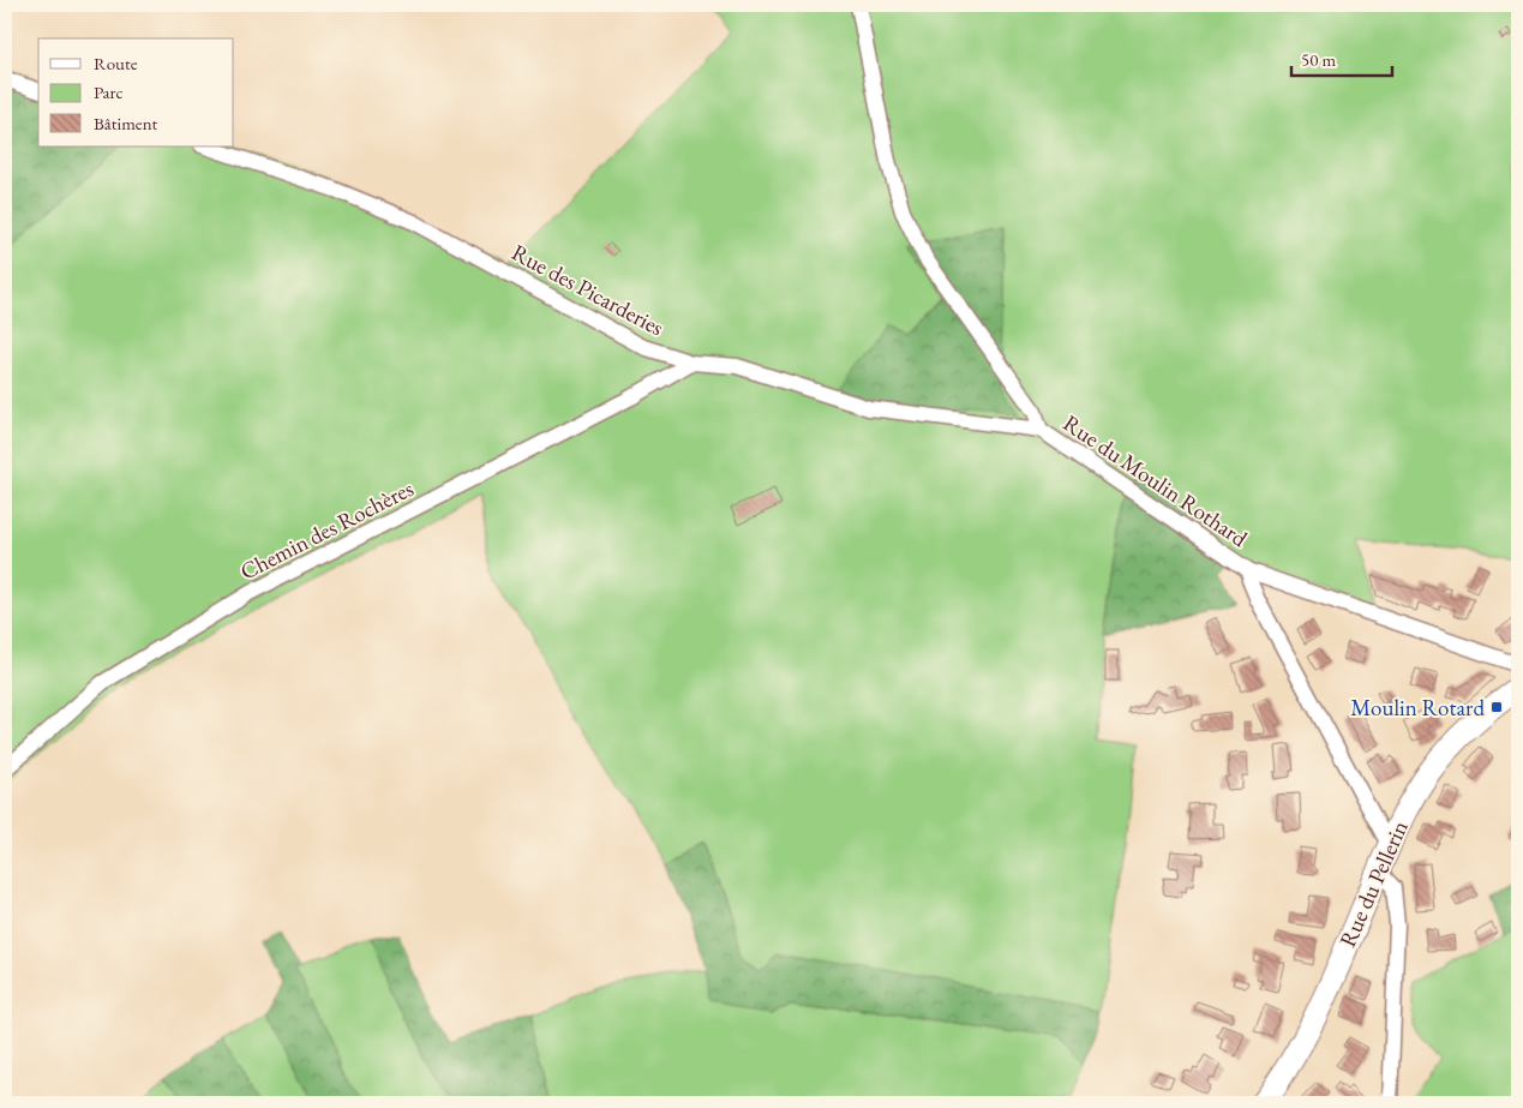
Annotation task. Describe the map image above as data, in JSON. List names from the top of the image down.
{
  "streets": {
    "main road": ["Rue du Pellerin"],
    "street": ["Rue des Picarderies", "Rue du Moulin Rothard", "Chemin des Rochères"]
  },
  "crossings": [
    ["Rue des Picarderies", "Rue du Moulin Rothard"],
    ["Rue des Picarderies", "Chemin des Rochères"]
  ],
  "places": {
    "transit": ["Moulin Rotard"]
  },
  "legend": ["Route", "Parc", "Bâtiment"],
  "scale_bar": "50 m"
}
